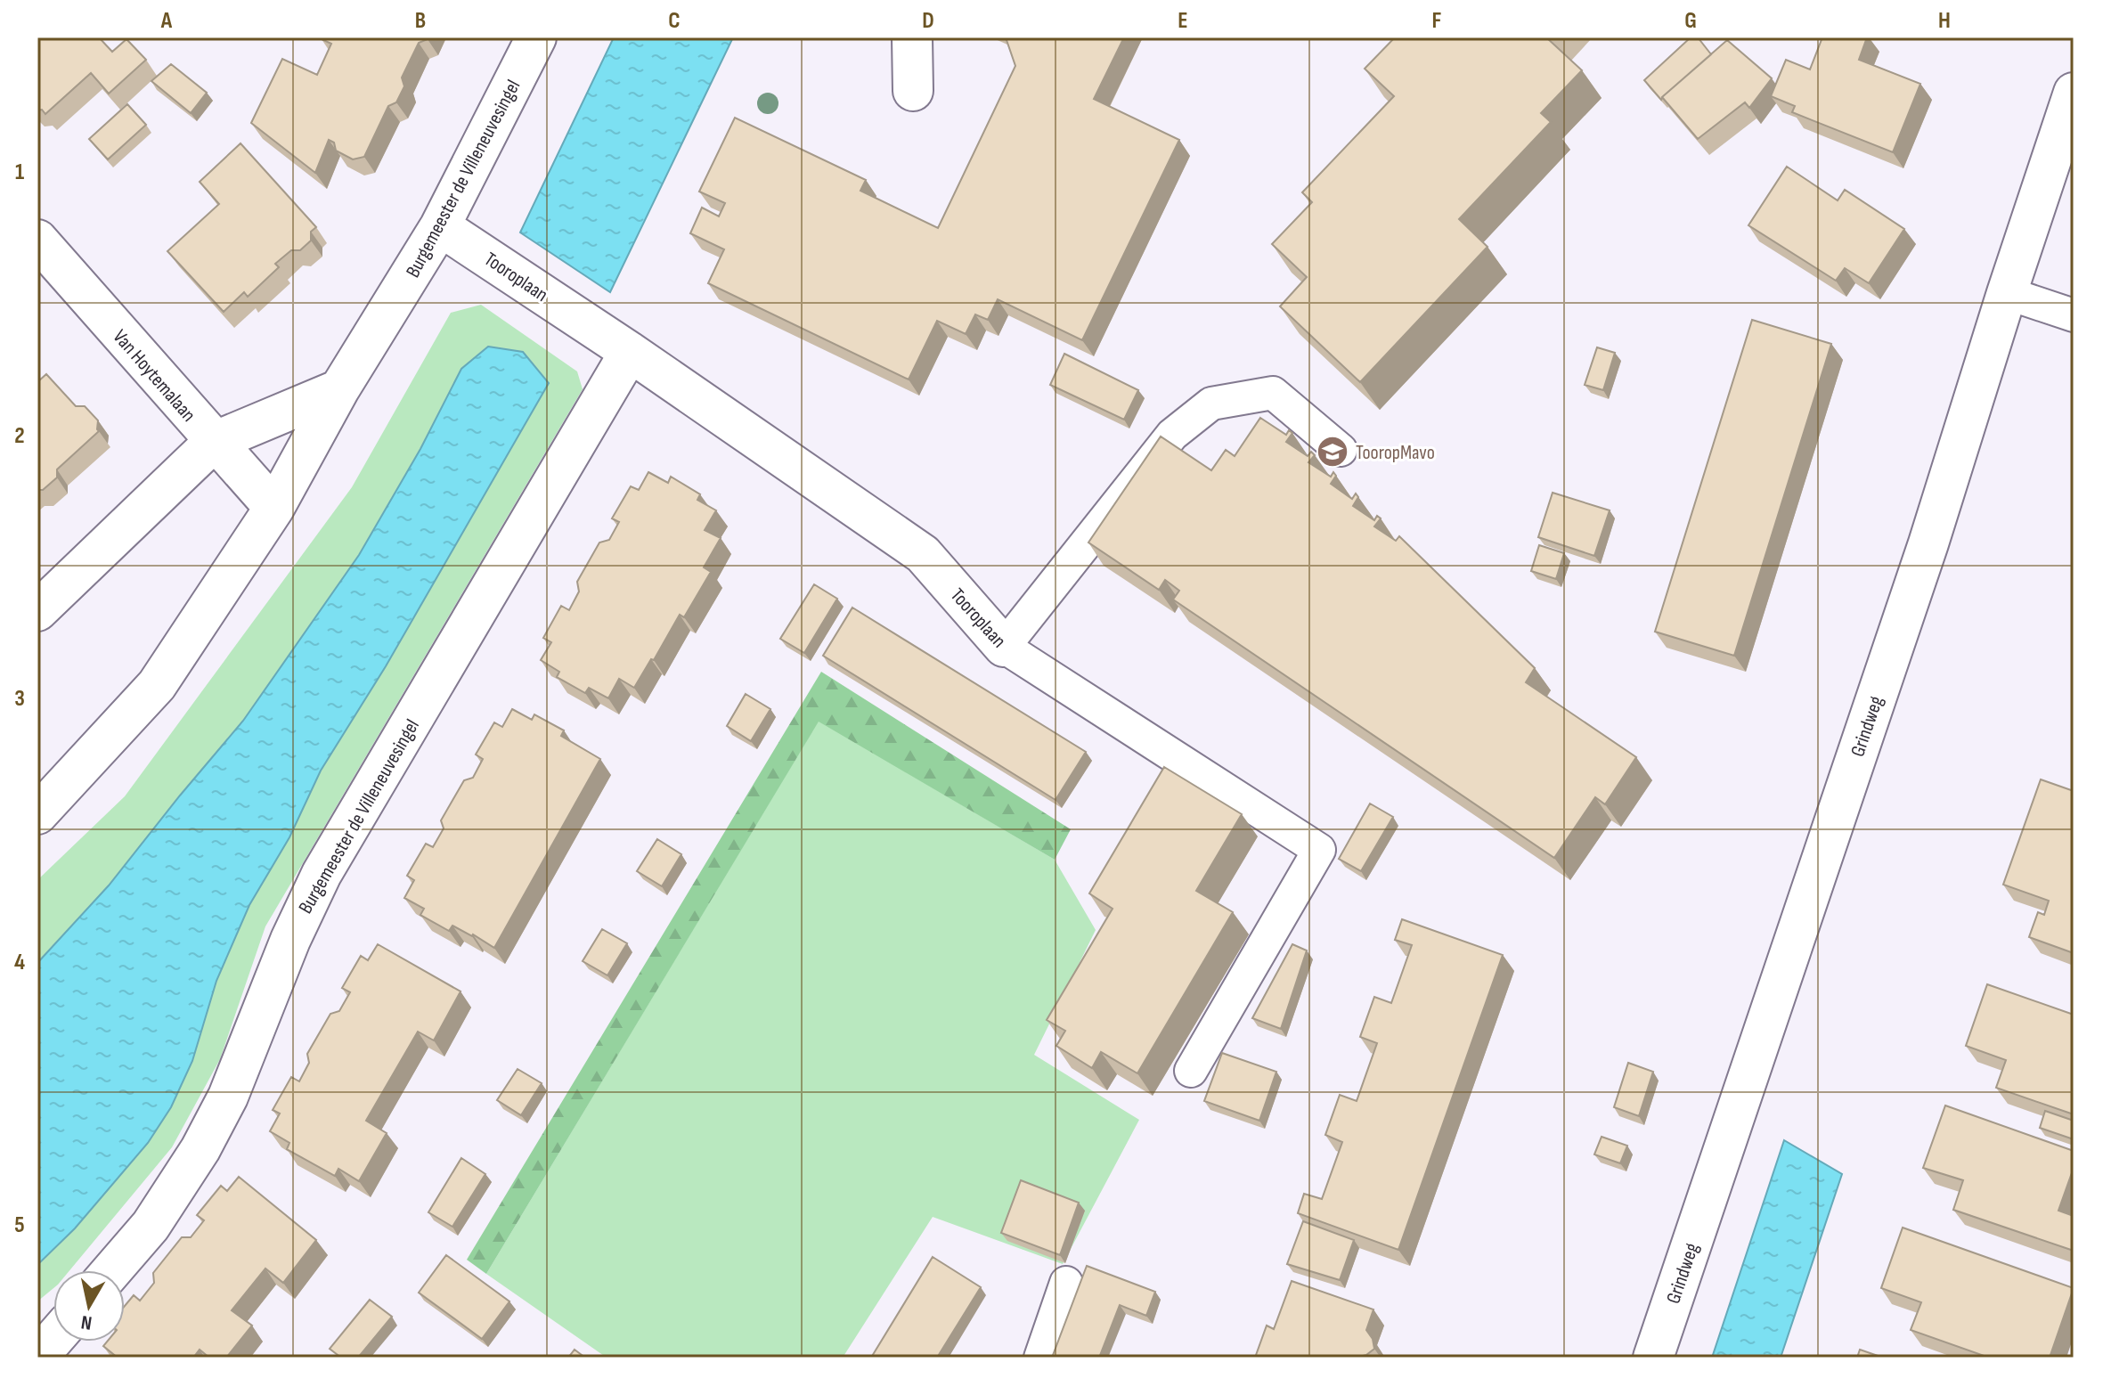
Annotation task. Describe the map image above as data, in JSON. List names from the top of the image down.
{
  "streets": {
    "street": [
      "Burgemeester de Villeneuvesingel",
      "Tooroplaan",
      "Van Hoytemalaan",
      "Grindweg"
    ]
  },
  "crossings": [
    ["Burgemeester de Villeneuvesingel", "Tooroplaan"],
    ["Burgemeester de Villeneuvesingel", "Van Hoytemalaan"]
  ],
  "places": {
    "school or university": ["TooropMavo"]
  },
  "north": "bottom",
  "grid": {
    "columns": [
      "A",
      "B",
      "C",
      "D",
      "E",
      "F",
      "G",
      "H"
    ],
    "rows": [
      "1",
      "2",
      "3",
      "4",
      "5"
    ]
  }
}
